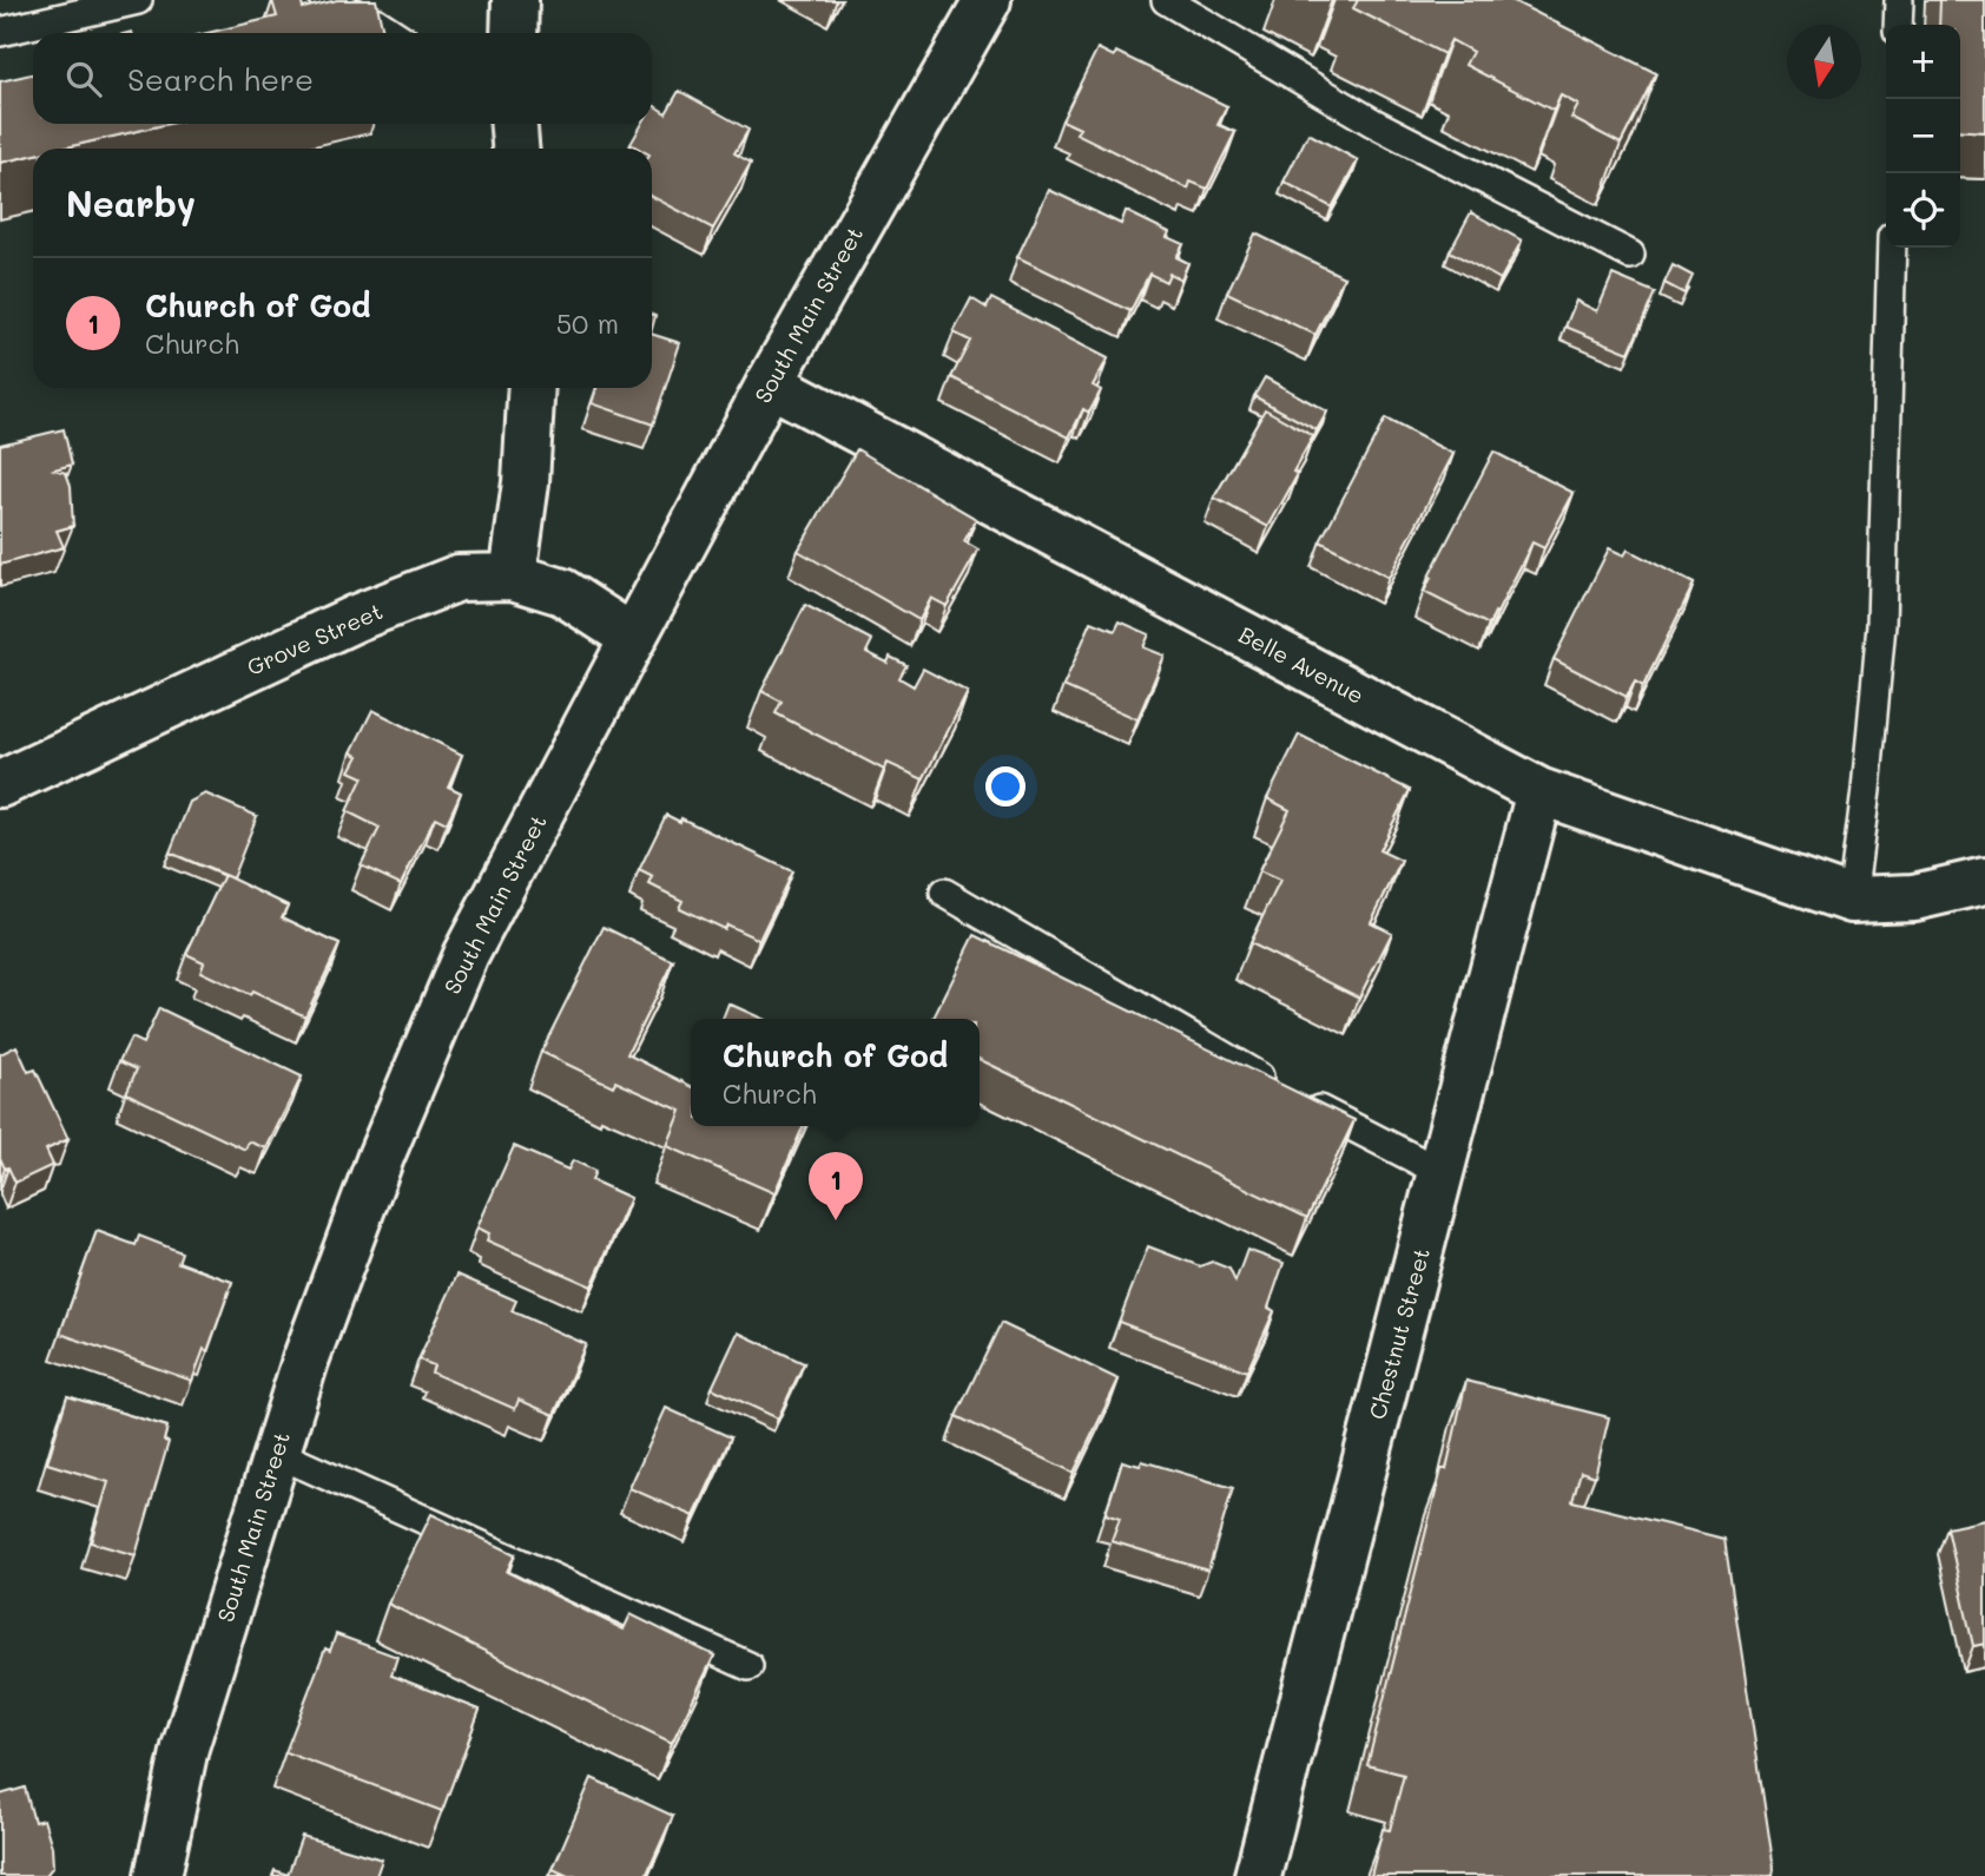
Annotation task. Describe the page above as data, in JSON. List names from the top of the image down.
{
  "streets": {
    "street": [
      "South Main Street",
      "Grove Street",
      "Belle Avenue",
      "Chestnut Street"
    ]
  },
  "crossings": [
    ["South Main Street", "Grove Street"],
    ["South Main Street", "Belle Avenue"],
    ["Belle Avenue", "Chestnut Street"]
  ],
  "north": "bottom",
  "page": {
    "map_buttons": ["+", "−"],
    "search": "Search here",
    "heading": "Nearby",
    "list": [
      {
        "mark": "1",
        "name": "Church of God",
        "note": "Church",
        "value": "50 m"
      }
    ],
    "popup": ["Church of God", "Church"],
    "pins": "1"
  }
}
